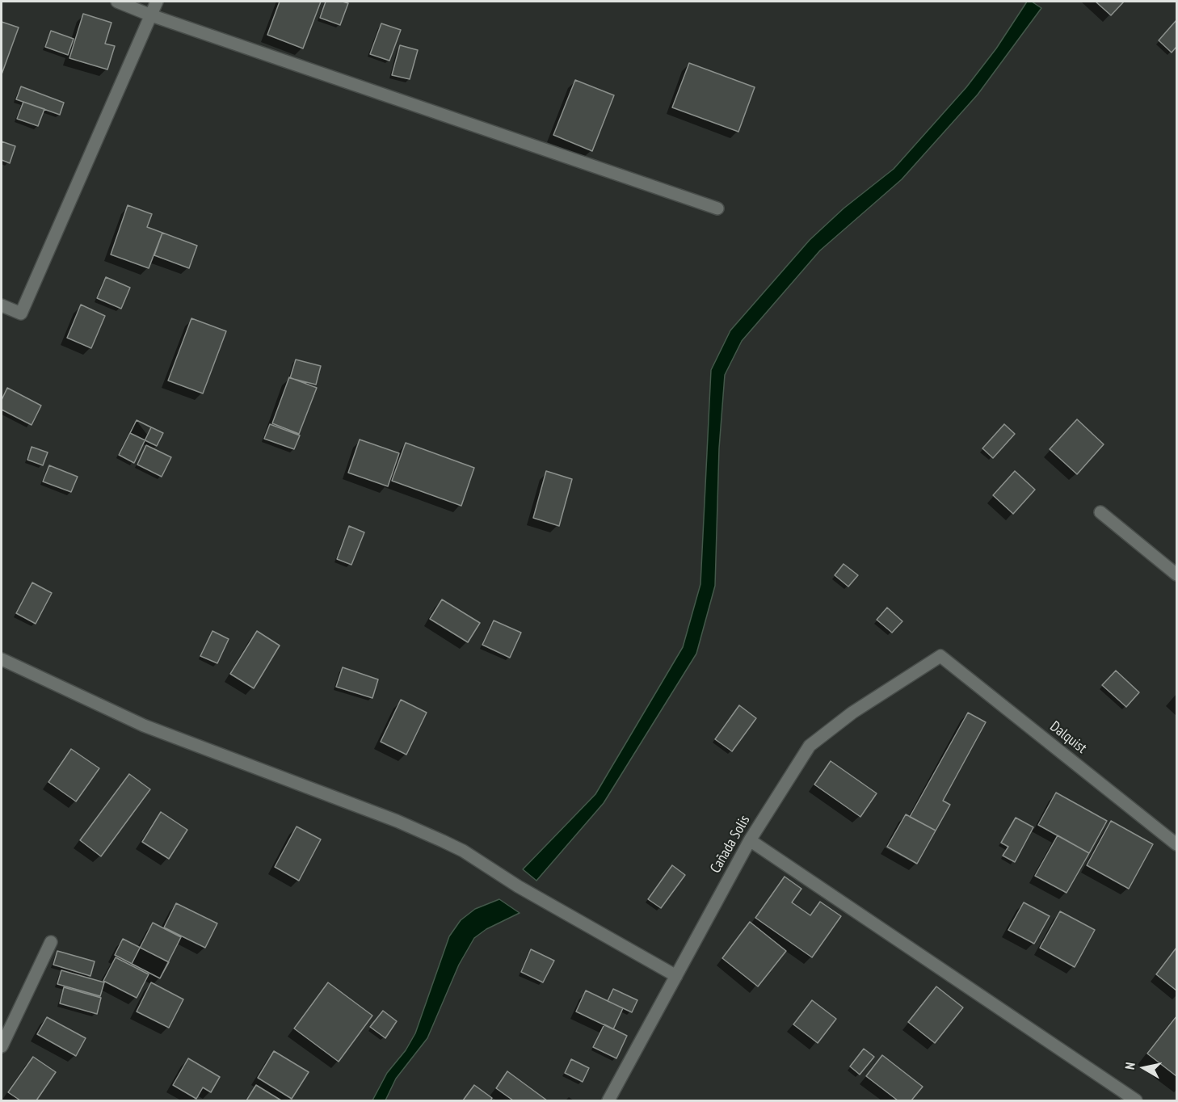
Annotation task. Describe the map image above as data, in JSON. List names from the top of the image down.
{
  "streets": {
    "street": ["Dalquist", "Cañada Solis"]
  },
  "crossings": [
    ["Dalquist", "Cañada Solis"]
  ],
  "north": "left"
}
